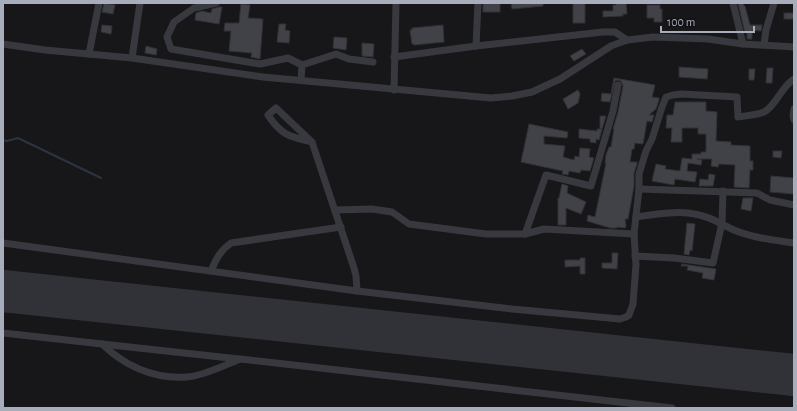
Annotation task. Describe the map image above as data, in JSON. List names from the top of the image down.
{
  "scale_bar": "100 m"
}
